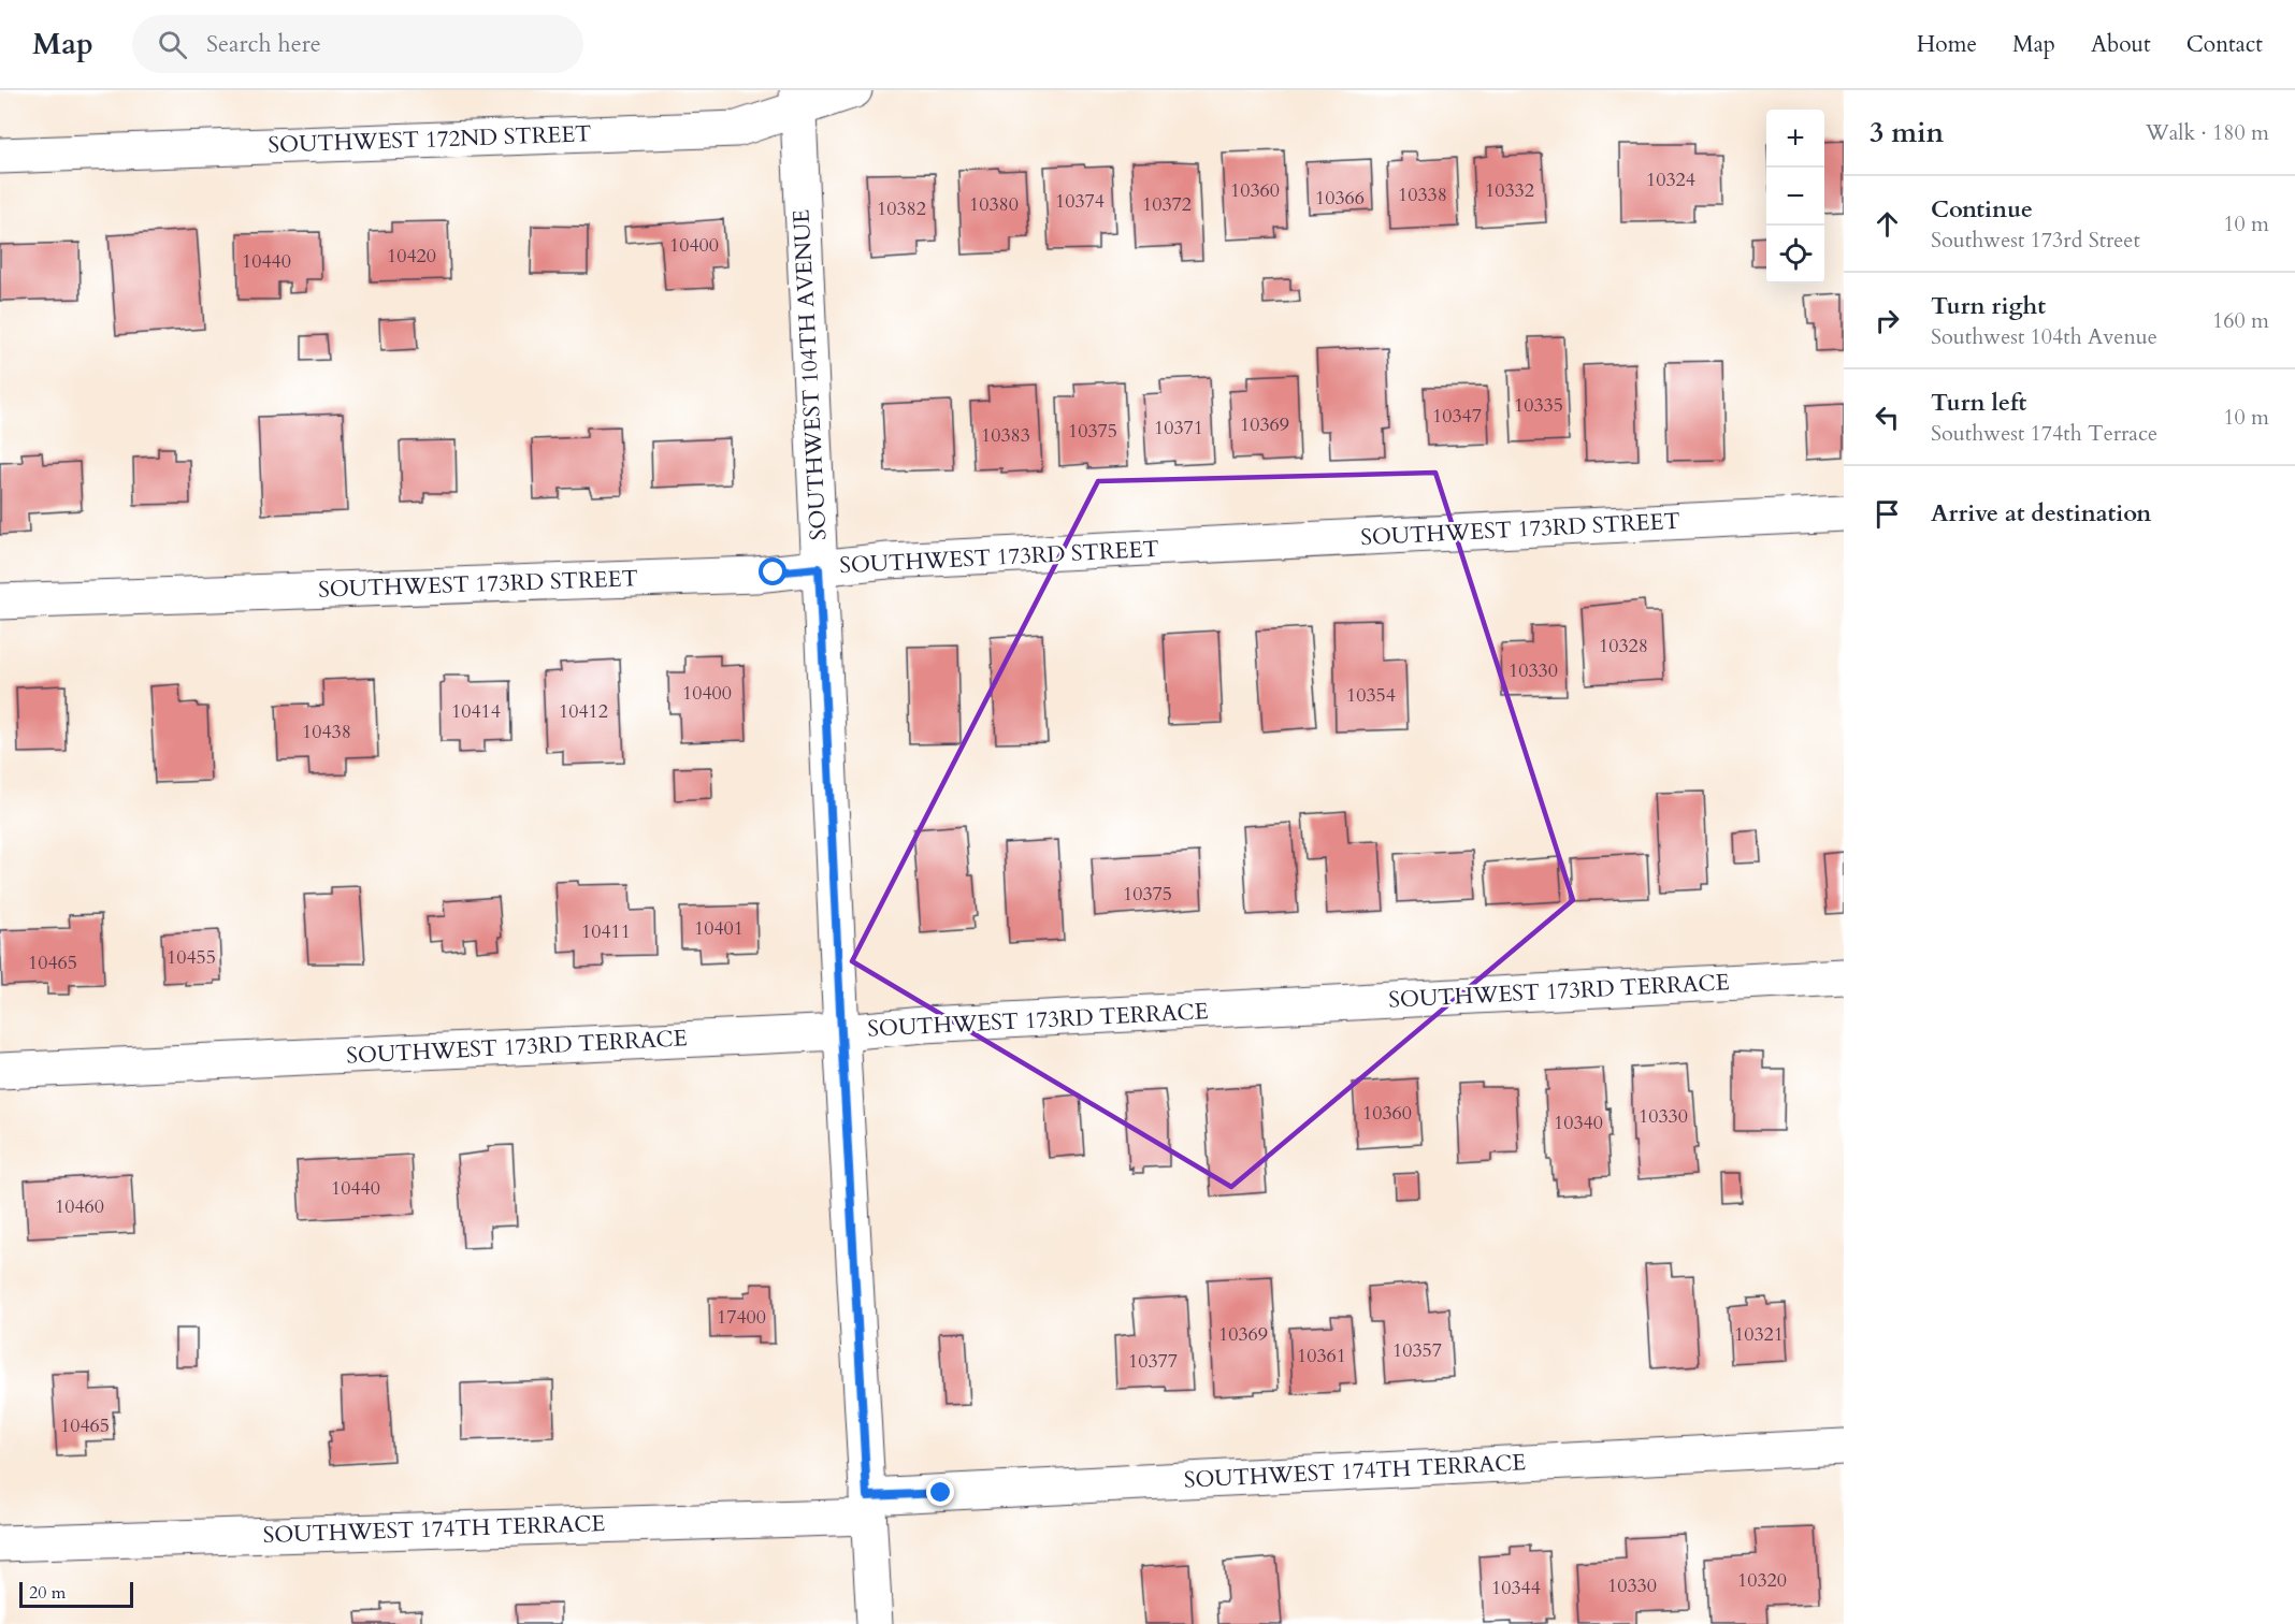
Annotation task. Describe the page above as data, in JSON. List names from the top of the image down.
{
  "streets": {
    "street": [
      "SOUTHWEST 172ND STREET",
      "SOUTHWEST 104TH AVENUE",
      "SOUTHWEST 173RD STREET",
      "SOUTHWEST 173RD TERRACE",
      "SOUTHWEST 174TH TERRACE"
    ]
  },
  "crossings": [
    ["SOUTHWEST 172ND STREET", "SOUTHWEST 104TH AVENUE"],
    ["SOUTHWEST 104TH AVENUE", "SOUTHWEST 173RD STREET"],
    ["SOUTHWEST 104TH AVENUE", "SOUTHWEST 173RD TERRACE"],
    ["SOUTHWEST 104TH AVENUE", "SOUTHWEST 174TH TERRACE"]
  ],
  "house_numbers": [
    "10324",
    "10360",
    "10332",
    "10338",
    "10366",
    "10374",
    "10380",
    "10372",
    "10382",
    "10400",
    "10420",
    "10440",
    "10335",
    "10347",
    "10369",
    "10371",
    "10375",
    "10383",
    "10328",
    "10330",
    "10400",
    "10354",
    "10414",
    "10412",
    "10438",
    "10375",
    "10401",
    "10411",
    "10455",
    "10465",
    "10360",
    "10330",
    "10340",
    "10440",
    "10460",
    "17400",
    "10369",
    "10321",
    "10357",
    "10361",
    "10377",
    "10465",
    "10320",
    "10330",
    "10344"
  ],
  "scale_bar": "20 m",
  "page": {
    "header": "Map",
    "search": "Search here",
    "nav": [
      "Home",
      "Map",
      "About",
      "Contact"
    ],
    "heading": ["3 min", "Walk · 180 m"],
    "map_buttons": ["+", "−"],
    "list": [
      ["Continue", "Southwest 173rd Street", "10 m"],
      ["Turn right", "Southwest 104th Avenue", "160 m"],
      ["Turn left", "Southwest 174th Terrace", "10 m"],
      "Arrive at destination"
    ],
    "scale": "20 m"
  }
}
